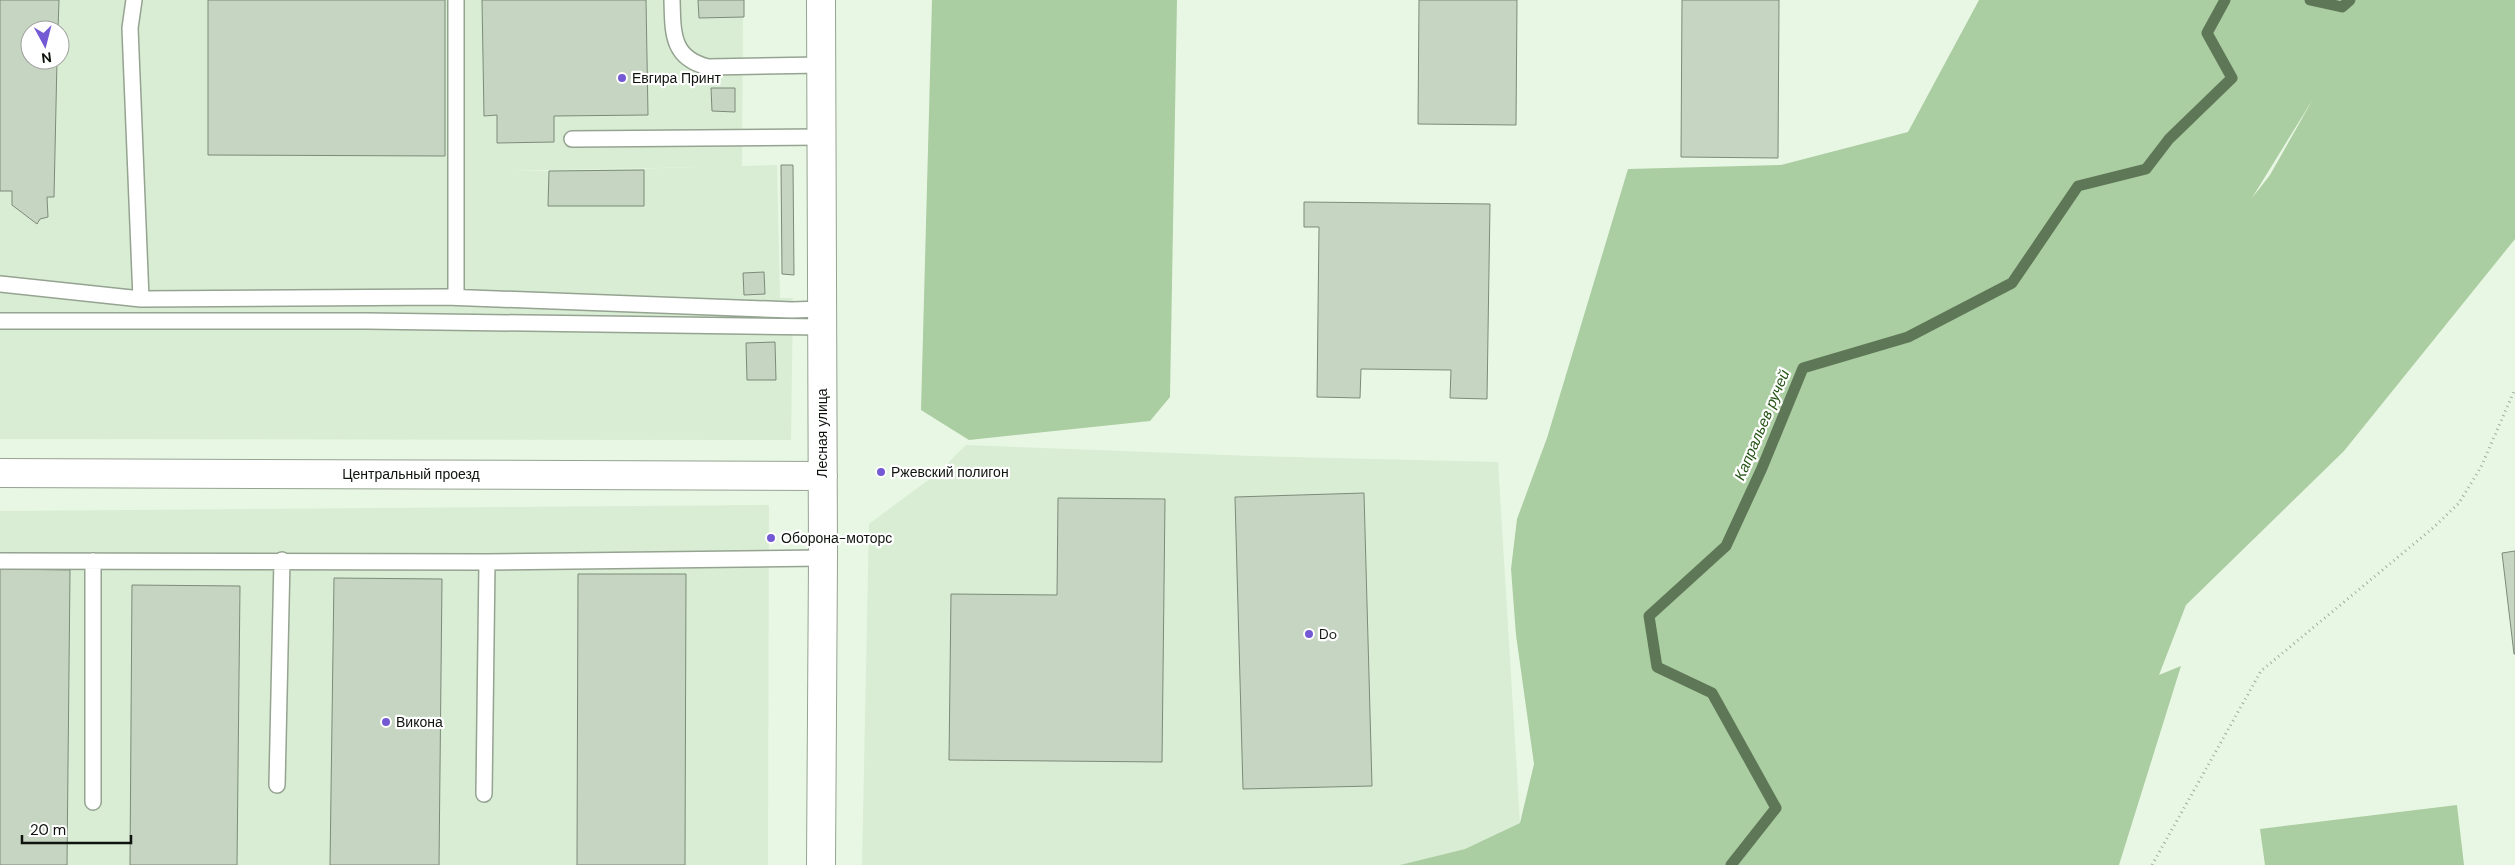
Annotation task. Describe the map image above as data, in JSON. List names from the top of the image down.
{
  "streets": {
    "street": ["Лесная улица", "Центральный проезд"]
  },
  "crossings": [
    ["Лесная улица", "Центральный проезд"]
  ],
  "water": ["Капральев ручей"],
  "places": [
    "Евгира Принт",
    "Ржевский полигон",
    "Оборона-моторс",
    "Do",
    "Викона"
  ],
  "scale_bar": "20 m",
  "north": "bottom"
}
